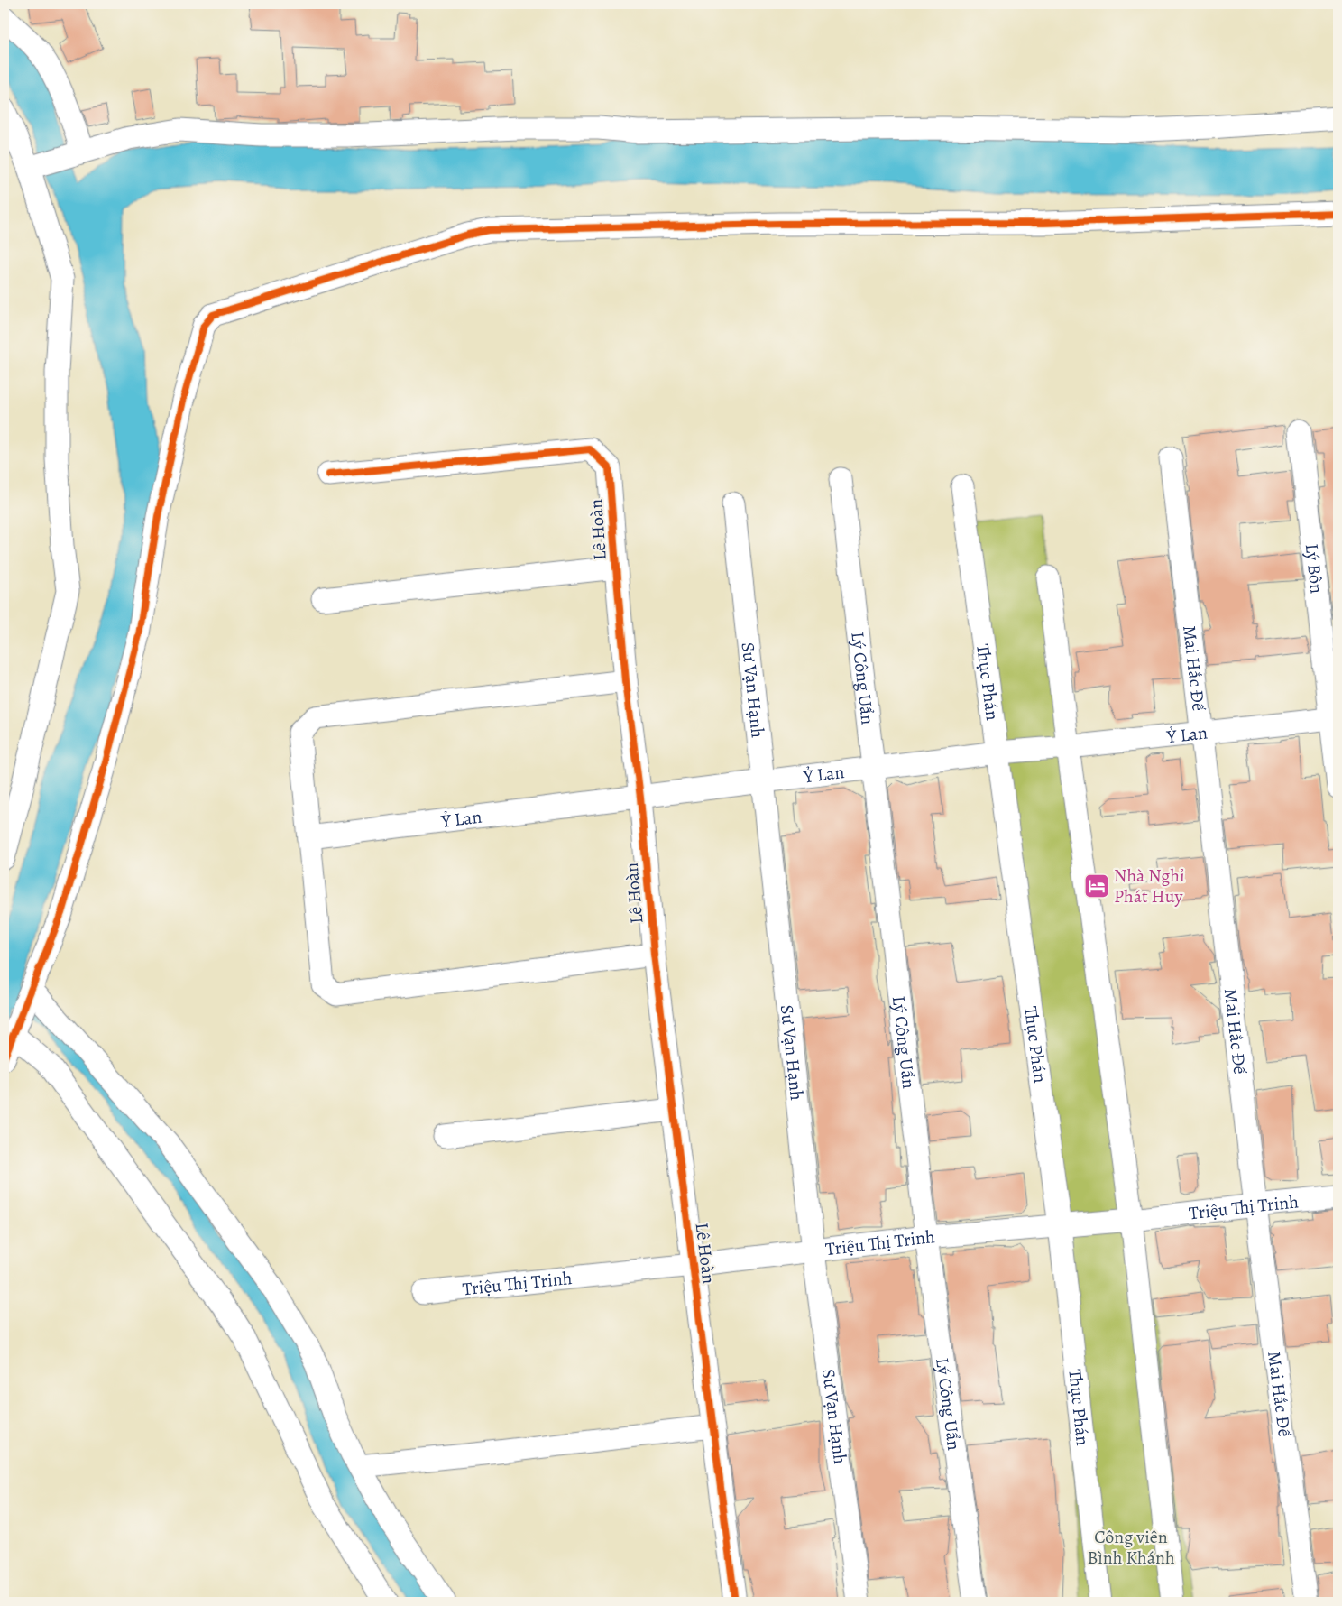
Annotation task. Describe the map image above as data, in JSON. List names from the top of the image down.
{
  "streets": {
    "street": [
      "Lê Hoàn",
      "Lý Bôn",
      "Mai Hắc Đế",
      "Lý Công Uẩn",
      "Thục Phán",
      "Sư Vạn Hạnh",
      "Ỷ Lan",
      "Triệu Thị Trinh"
    ]
  },
  "crossings": [
    ["Lê Hoàn", "Ỷ Lan"],
    ["Lê Hoàn", "Triệu Thị Trinh"],
    ["Lý Bôn", "Ỷ Lan"],
    ["Mai Hắc Đế", "Ỷ Lan"],
    ["Mai Hắc Đế", "Triệu Thị Trinh"],
    ["Lý Công Uẩn", "Ỷ Lan"],
    ["Lý Công Uẩn", "Triệu Thị Trinh"],
    ["Thục Phán", "Ỷ Lan"],
    ["Thục Phán", "Triệu Thị Trinh"],
    ["Sư Vạn Hạnh", "Ỷ Lan"],
    ["Sư Vạn Hạnh", "Triệu Thị Trinh"]
  ],
  "parks": ["Công viên Bình Khánh"],
  "places": {
    "hotel": ["Nhà Nghỉ Phát Huy"]
  }
}
